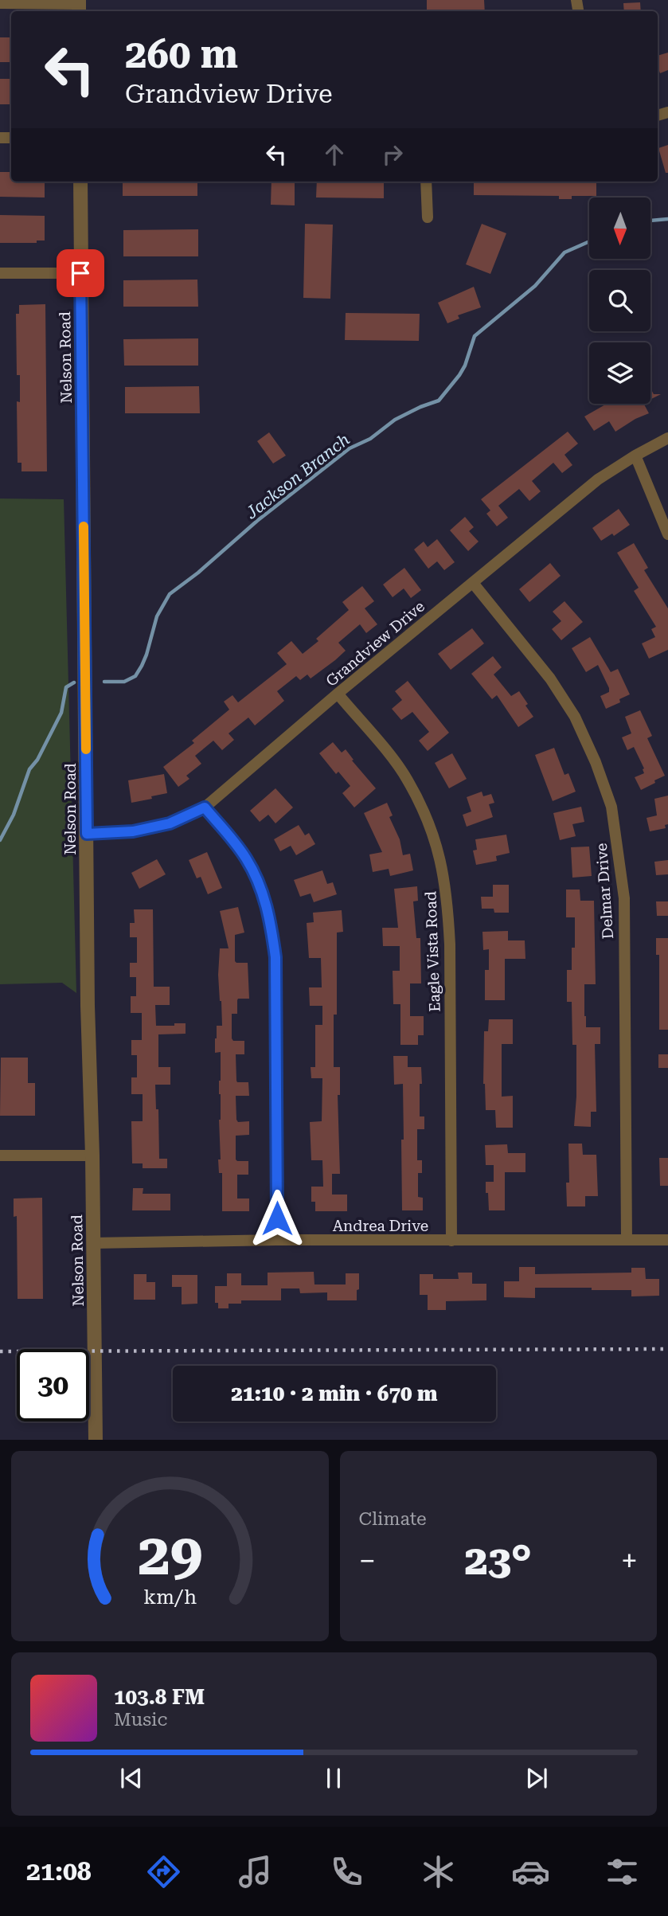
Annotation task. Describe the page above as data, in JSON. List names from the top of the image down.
{
  "streets": {
    "street": [
      "Nelson Road",
      "Grandview Drive",
      "Delmar Drive",
      "Eagle Vista Road",
      "Andrea Drive"
    ]
  },
  "crossings": [
    ["Nelson Road", "Grandview Drive"],
    ["Nelson Road", "Andrea Drive"],
    ["Grandview Drive", "Delmar Drive"],
    ["Grandview Drive", "Eagle Vista Road"],
    ["Delmar Drive", "Andrea Drive"],
    ["Eagle Vista Road", "Andrea Drive"]
  ],
  "water": ["Jackson Branch"],
  "north": "bottom",
  "page": {
    "turn": ["260 m", "Grandview Drive"],
    "limit": "30",
    "trip": "21:10 · 2 min · 670 m",
    "tile": "Climate",
    "heat": ["−", "23°", "+"],
    "song": ["103.8 FM", "Music"],
    "tabs": "21:08",
    "gauge": ["29", "km/h"]
  }
}
